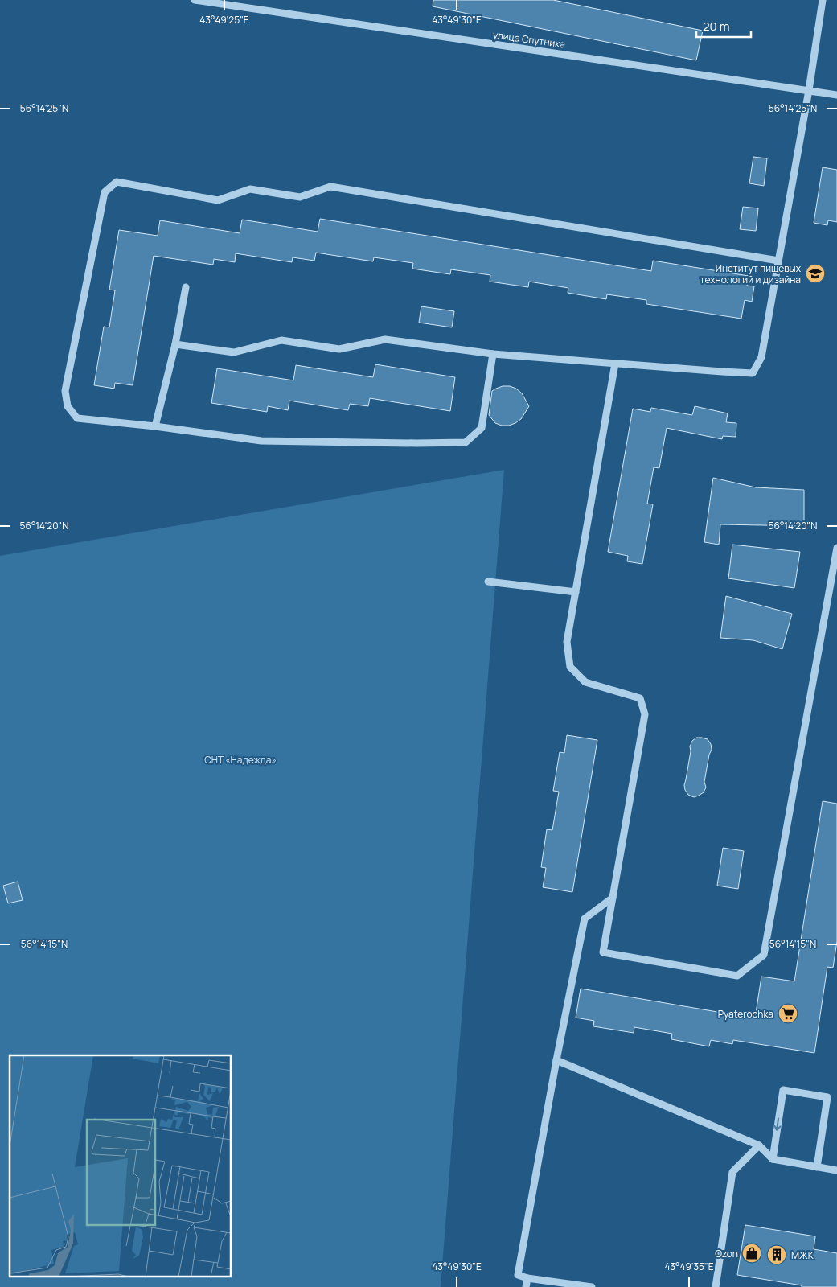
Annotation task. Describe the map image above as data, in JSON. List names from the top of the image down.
{
  "streets": {
    "street": ["улица Спутника"]
  },
  "parks": ["СНТ «Надежда»"],
  "places": {
    "school or university": ["Институт пищевых технологий и дизайна"],
    "supermarket": ["Pyaterochka"],
    "shop": ["Ozon"],
    "building": ["МЖК"]
  },
  "scale_bar": "20 m",
  "coordinates": [
    "43°49'25\"E",
    "43°49'30\"E",
    "56°14'25\"N",
    "56°14'20\"N",
    "56°14'15\"N",
    "43°49'35\"E"
  ]
}
